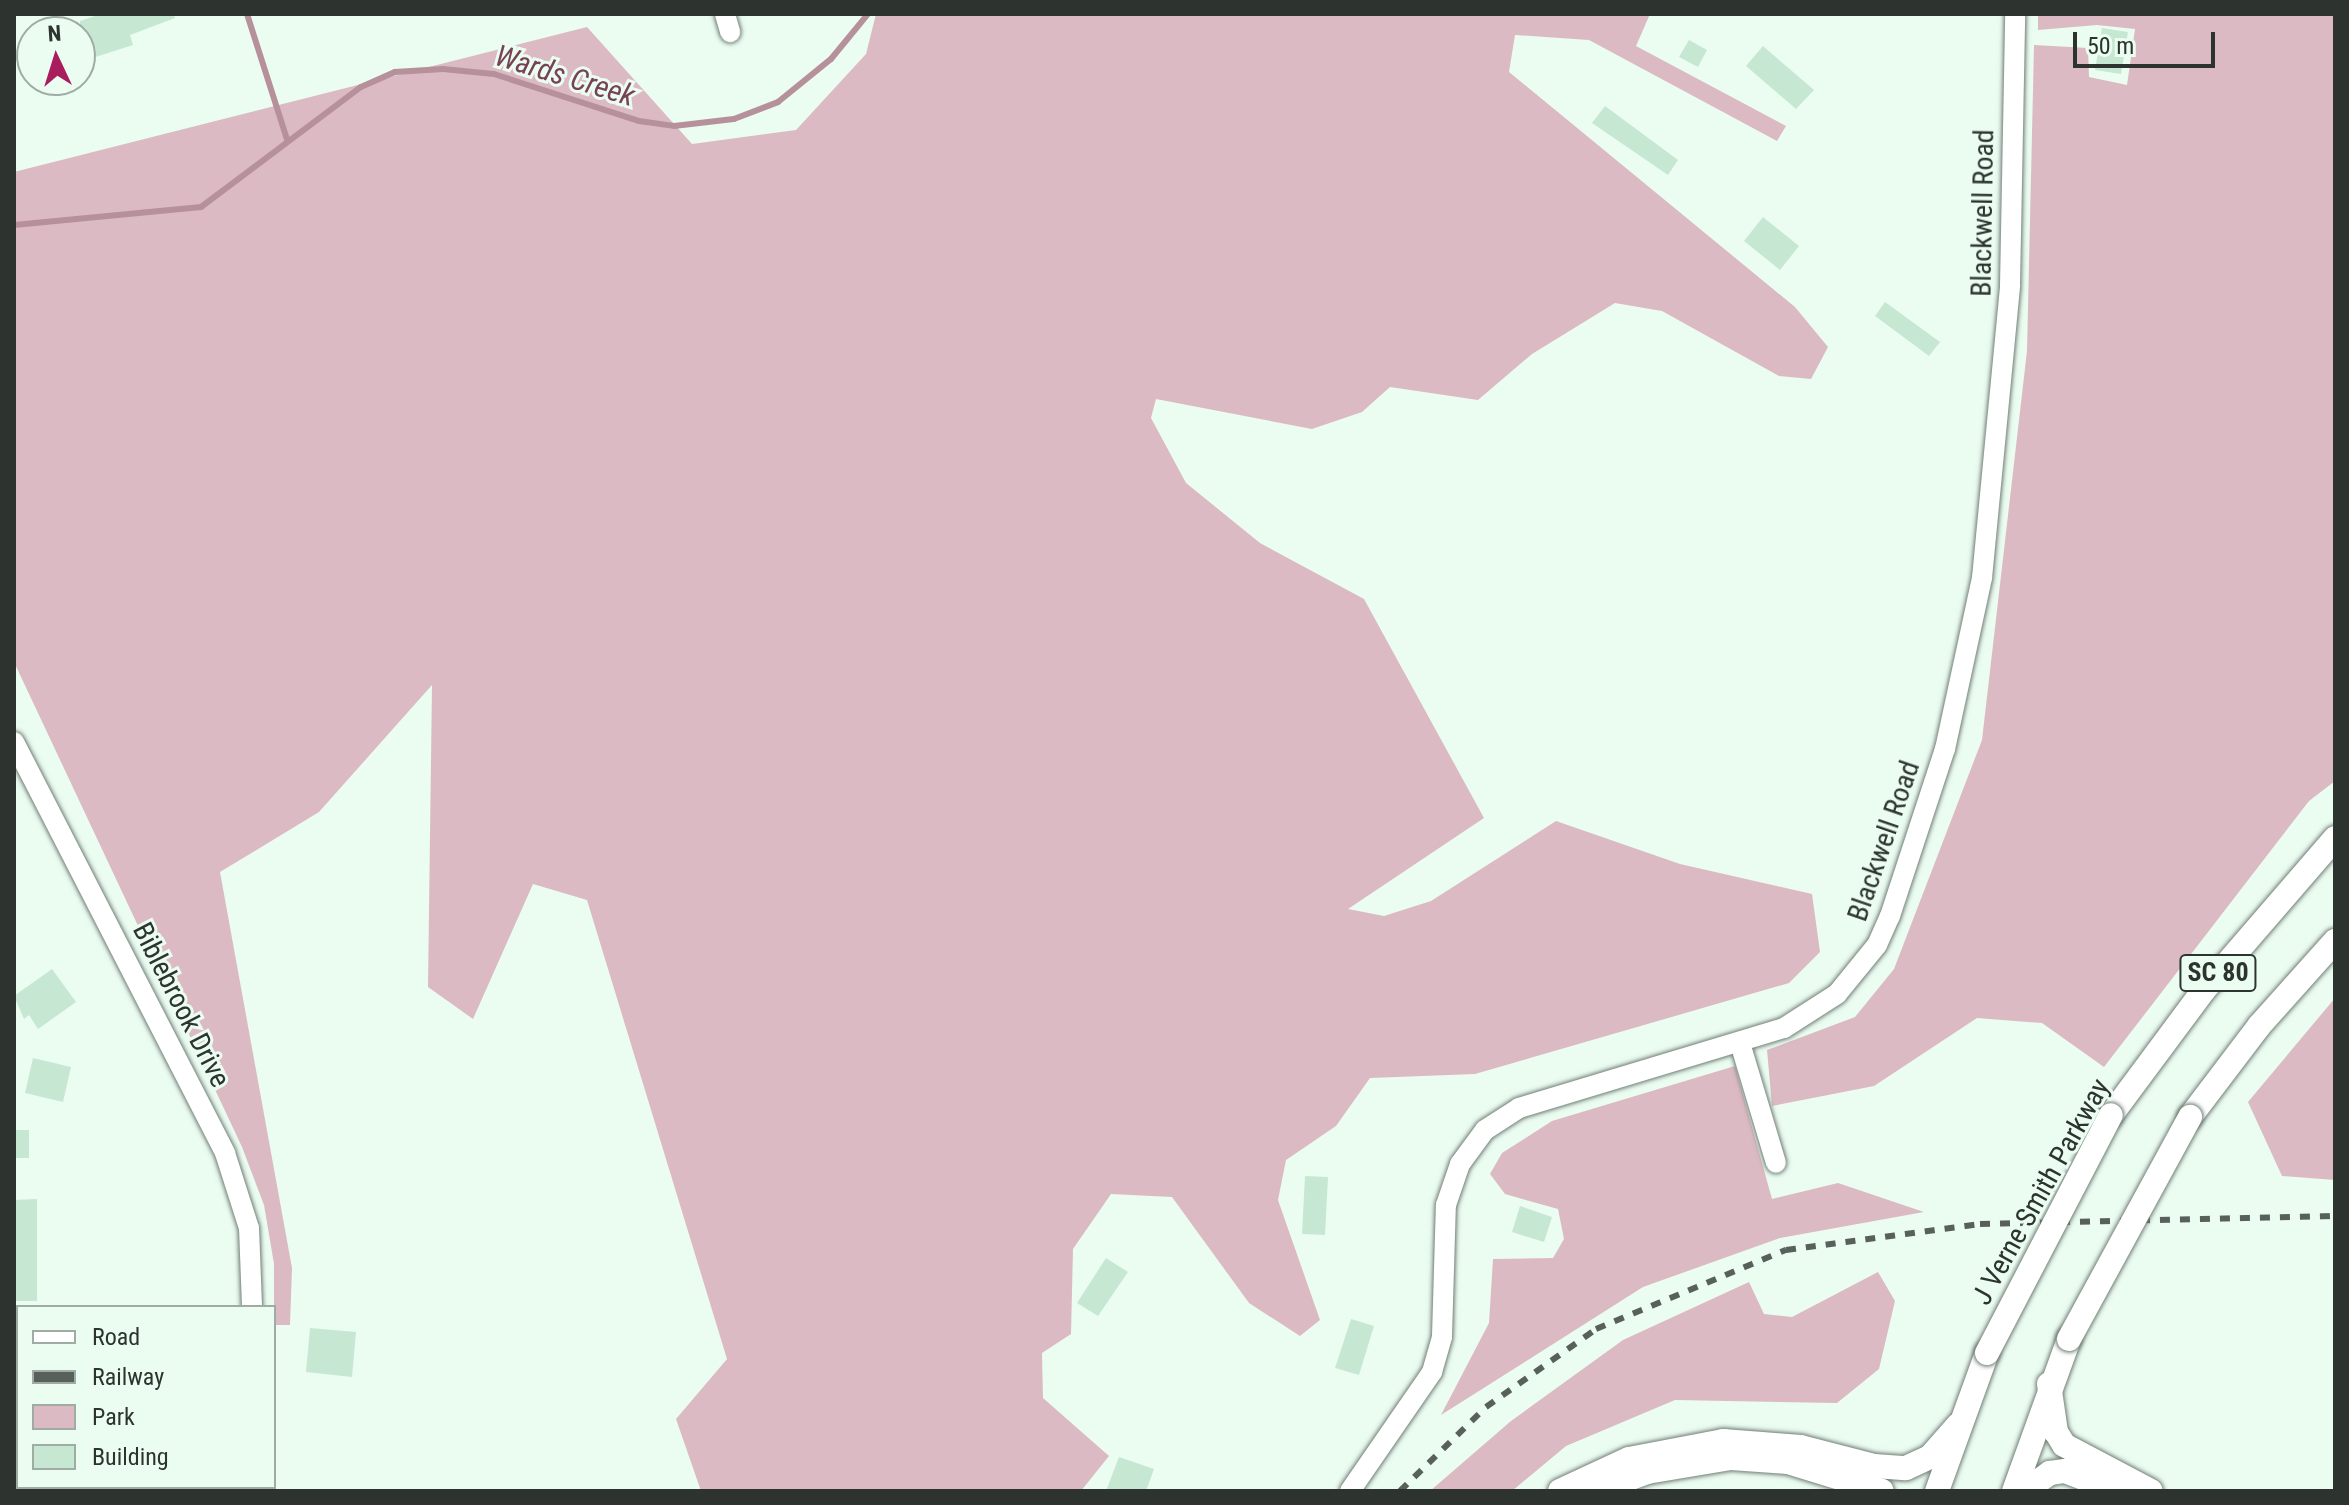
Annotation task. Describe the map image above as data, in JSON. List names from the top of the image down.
{
  "streets": {
    "main road": ["SC 80", "J Verne Smith Parkway"],
    "street": ["Blackwell Road", "Biblebrook Drive"]
  },
  "water": ["Wards Creek"],
  "legend": [
    "Road",
    "Railway",
    "Park",
    "Building"
  ],
  "scale_bar": "50 m",
  "north": "top"
}
